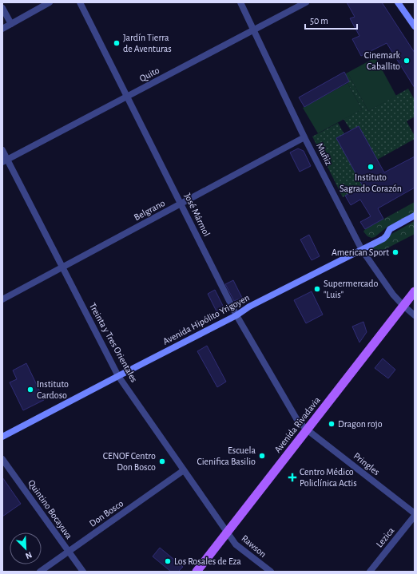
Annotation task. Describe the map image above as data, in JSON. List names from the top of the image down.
{
  "streets": {
    "main road": ["Avenida Hipólito Yrigoyen", "Avenida Rivadavia"],
    "street": [
      "Quito",
      "Muñiz",
      "Belgrano",
      "José Mármol",
      "Treinta y Tres Orientales",
      "Pringles",
      "Quintino Bocayuva",
      "Don Bosco",
      "Lezica",
      "Rawson"
    ]
  },
  "crossings": [
    ["Quito", "Muñiz"],
    ["Quito", "José Mármol"],
    ["Quito", "Treinta y Tres Orientales"],
    ["Muñiz", "Belgrano"],
    ["Muñiz", "Avenida Hipólito Yrigoyen"],
    ["Muñiz", "Avenida Rivadavia"],
    ["Belgrano", "José Mármol"],
    ["Belgrano", "Treinta y Tres Orientales"],
    ["José Mármol", "Avenida Hipólito Yrigoyen"],
    ["José Mármol", "Avenida Rivadavia"],
    ["José Mármol", "Pringles"],
    ["Avenida Hipólito Yrigoyen", "Treinta y Tres Orientales"],
    ["Treinta y Tres Orientales", "Avenida Rivadavia"],
    ["Treinta y Tres Orientales", "Don Bosco"],
    ["Treinta y Tres Orientales", "Rawson"],
    ["Avenida Rivadavia", "Pringles"],
    ["Avenida Rivadavia", "Rawson"],
    ["Quintino Bocayuva", "Don Bosco"]
  ],
  "places": {
    "other": [
      "Jardín Tierra de Aventuras",
      "Cinemark Caballito",
      "Instituto Sagrado Corazón",
      "American Sport",
      "Supermercado \"Luis\"",
      "Instituto Cardoso",
      "Dragon rojo",
      "Escuela Cienifica Basilio",
      "CENOF Centro Don Bosco",
      "Los Rosales de Eza"
    ],
    "health": ["Centro Médico Policlínica Actis"]
  },
  "scale_bar": "50 m",
  "north": "bottom right"
}
